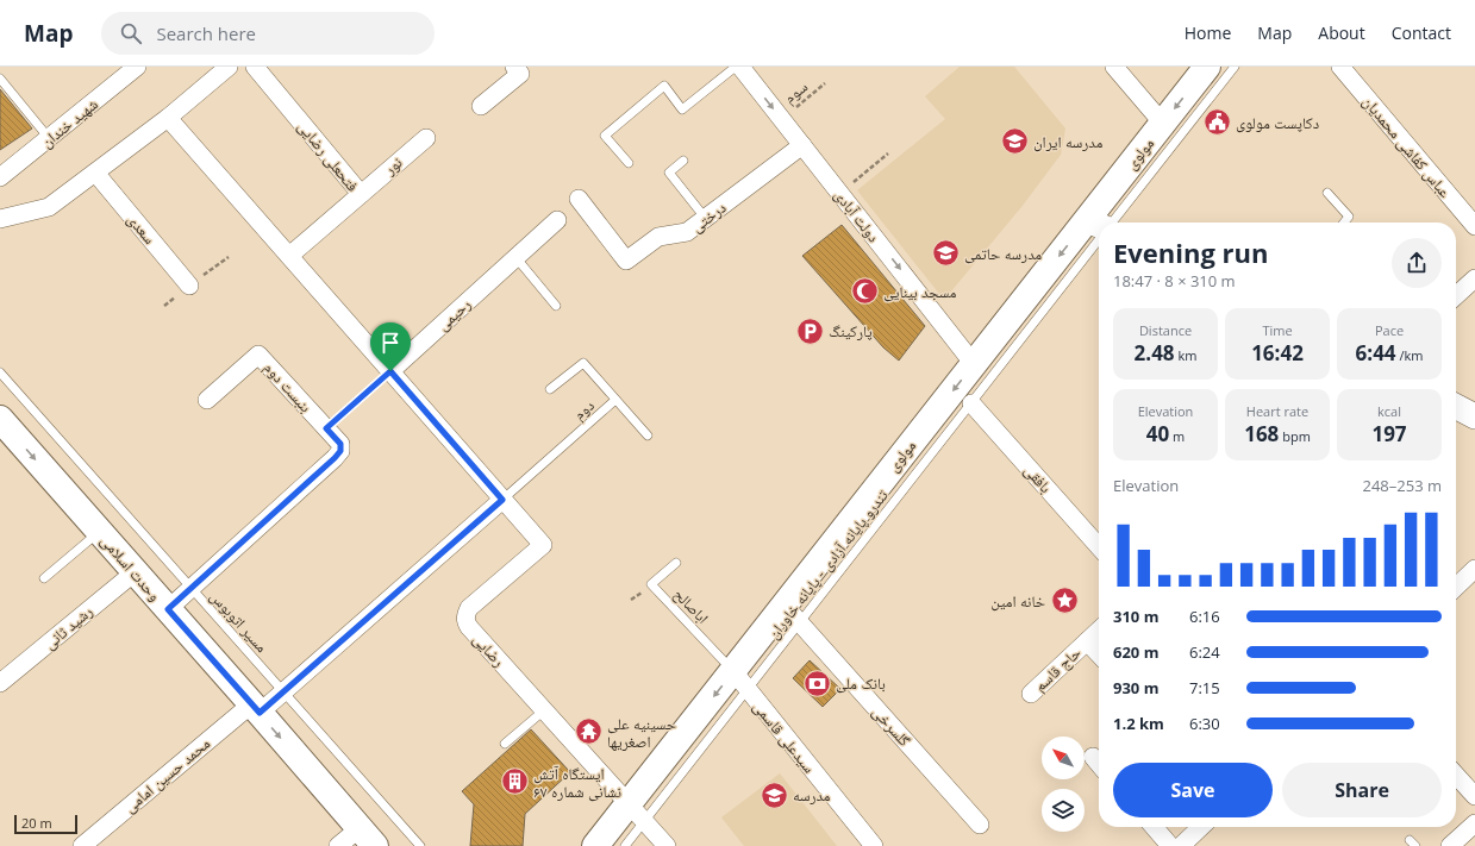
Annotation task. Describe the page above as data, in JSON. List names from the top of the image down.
{
  "streets": {
    "main road": ["مولوی", "وحدت اسلامی"],
    "street": [
      "شهید خندان",
      "عباس کفاشی محمدیان",
      "فتحعلی رضایی",
      "نور",
      "دولت آبادی",
      "درختی",
      "سعدی",
      "رحیمی",
      "بنبست دوم",
      "بافقی",
      "رشید ثانی",
      "رضایی",
      "حاج قاسم",
      "گلسرخی",
      "سیدعلی قاسمی",
      "محمد حسین امامی"
    ],
    "lane": [
      "دوم",
      "تندرو پایانه آزادی - پایانه خاوران",
      "اباصالح",
      "مسیر اتوبوس"
    ],
    "path": ["سوم"]
  },
  "crossings": [
    ["سوم", "دولت آبادی"],
    ["مولوی", "دولت آبادی"],
    ["مولوی", "تندرو پایانه آزادی - پایانه خاوران"],
    ["مولوی", "اباصالح"],
    ["مولوی", "رضایی"],
    ["مولوی", "گلسرخی"],
    ["مولوی", "سیدعلی قاسمی"],
    ["فتحعلی رضایی", "نور"],
    ["دولت آبادی", "درختی"],
    ["دوم", "رضایی"],
    ["دوم", "محمد حسین امامی"],
    ["بافقی", "تندرو پایانه آزادی - پایانه خاوران"],
    ["تندرو پایانه آزادی - پایانه خاوران", "گلسرخی"],
    ["وحدت اسلامی", "رشید ثانی"],
    ["وحدت اسلامی", "محمد حسین امامی"],
    ["اباصالح", "سیدعلی قاسمی"],
    ["مسیر اتوبوس", "محمد حسین امامی"],
    ["رضایی", "محمد حسین امامی"]
  ],
  "one_way": ["مولوی", "دولت آبادی", "وحدت اسلامی"],
  "places": {
    "public building": ["دکاپست مولوی"],
    "school or university": ["مدرسه ایران", "مدرسه حاتمی", "مدرسه"],
    "mosque": ["مسجد بینایی"],
    "parking": ["پارکینگ"],
    "place": ["خانه امین"],
    "bank": ["بانک ملی"],
    "temple": ["حسینیه علی اصغریها"],
    "building": ["ایستگاه آتش نشانی شماره ۶۷"]
  },
  "scale_bar": "20 m",
  "north": "top left",
  "page": {
    "header": "Map",
    "search": "Search here",
    "nav": [
      "Home",
      "Map",
      "About",
      "Contact"
    ],
    "heading": ["Evening run", "18:47 · 8 × 310 m"],
    "stats": [
      ["Distance", "2.48 km"],
      ["Time", "16:42"],
      ["Pace", "6:44 /km"],
      ["Elevation", "40 m"],
      ["Heart rate", "168 bpm"],
      ["kcal", "197"]
    ],
    "chart": ["Elevation", "248–253 m"],
    "list": [
      {
        "name": "310 m",
        "note": "6:16"
      },
      {
        "name": "620 m",
        "note": "6:24"
      },
      {
        "name": "930 m",
        "note": "7:15"
      },
      {
        "name": "1.2 km",
        "note": "6:30"
      }
    ],
    "buttons": ["Save", "Share"],
    "scale": "20 m"
  }
}
